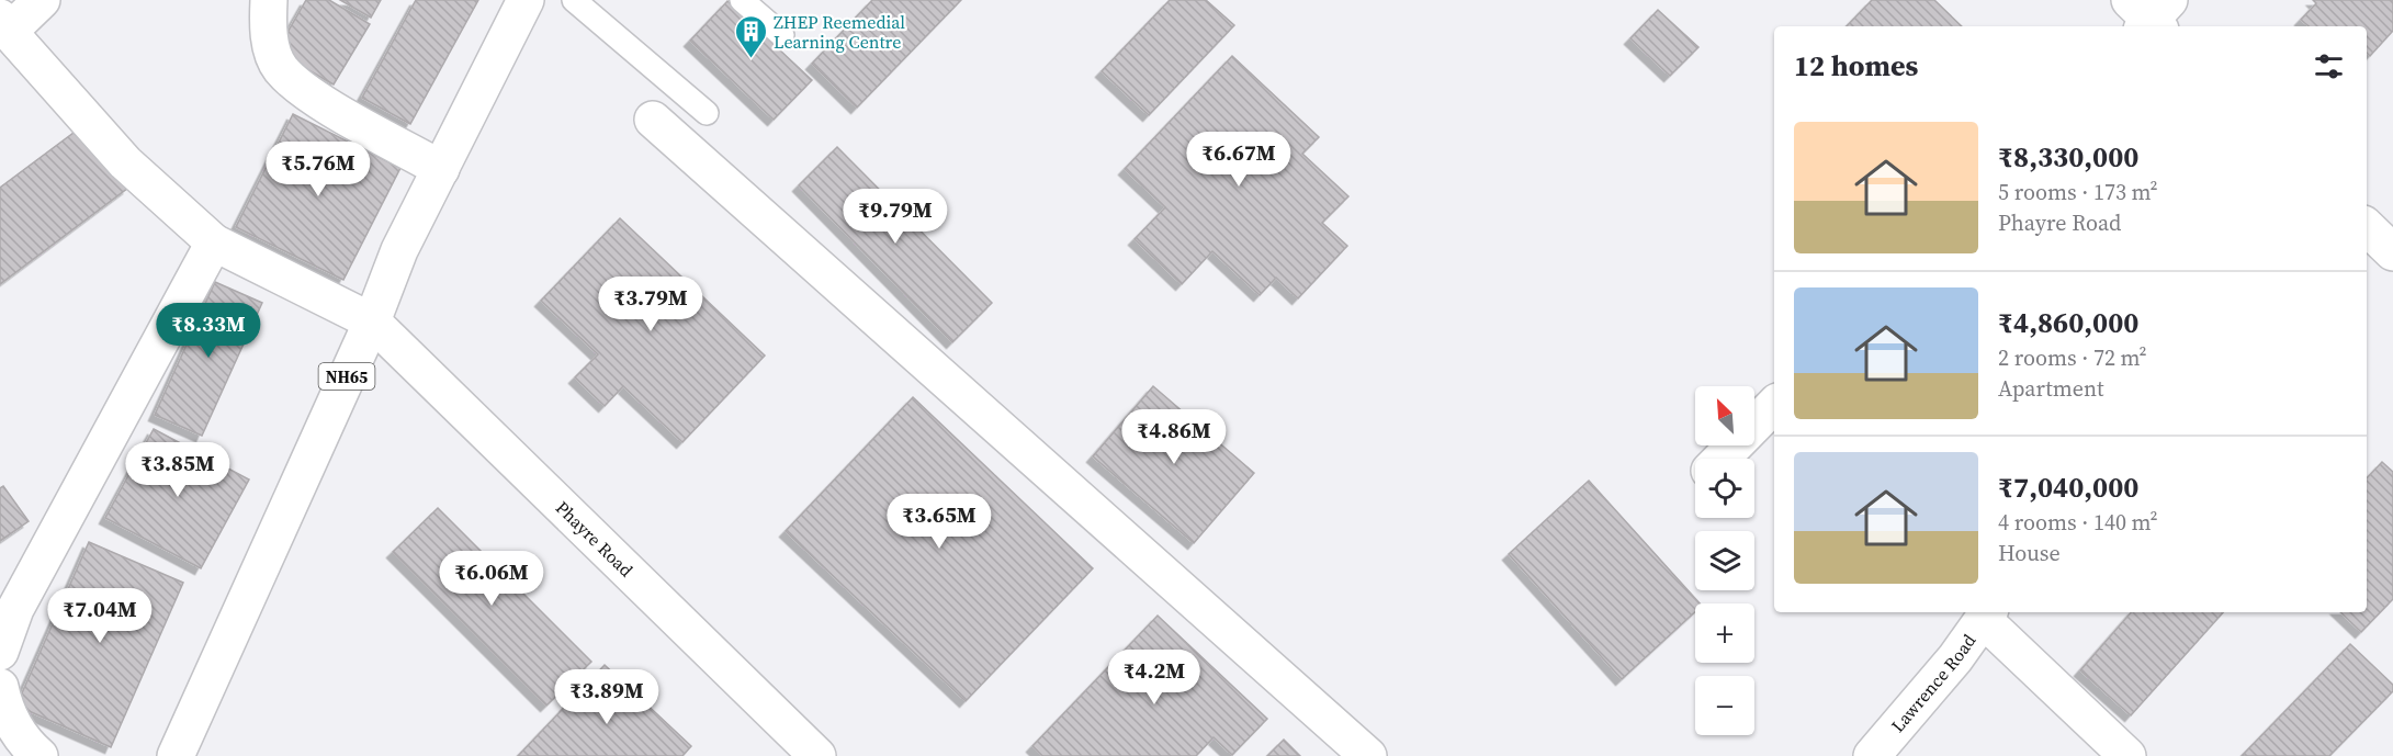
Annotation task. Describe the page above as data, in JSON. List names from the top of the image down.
{
  "streets": {
    "main road": ["NH65", "Phayre Road", "Lawrence Road"]
  },
  "crossings": [
    ["NH65", "Phayre Road"]
  ],
  "places": {
    "building": ["ZHEP Reemedial Learning Centre"]
  },
  "north": "top left",
  "page": {
    "heading": "12 homes",
    "list": [
      {
        "name": "₹8,330,000",
        "note": "5 rooms · 173 m² · Phayre Road"
      },
      {
        "name": "₹4,860,000",
        "note": "2 rooms · 72 m² · Apartment"
      },
      {
        "name": "₹7,040,000",
        "note": "4 rooms · 140 m² · House"
      }
    ],
    "price": [
      "₹6.67M",
      "₹5.76M",
      "₹9.79M",
      "₹3.79M",
      "₹8.33M",
      "₹4.86M",
      "₹3.85M",
      "₹3.65M",
      "₹6.06M",
      "₹7.04M",
      "₹4.2M",
      "₹3.89M"
    ],
    "map_buttons": ["+", "−"]
  }
}
